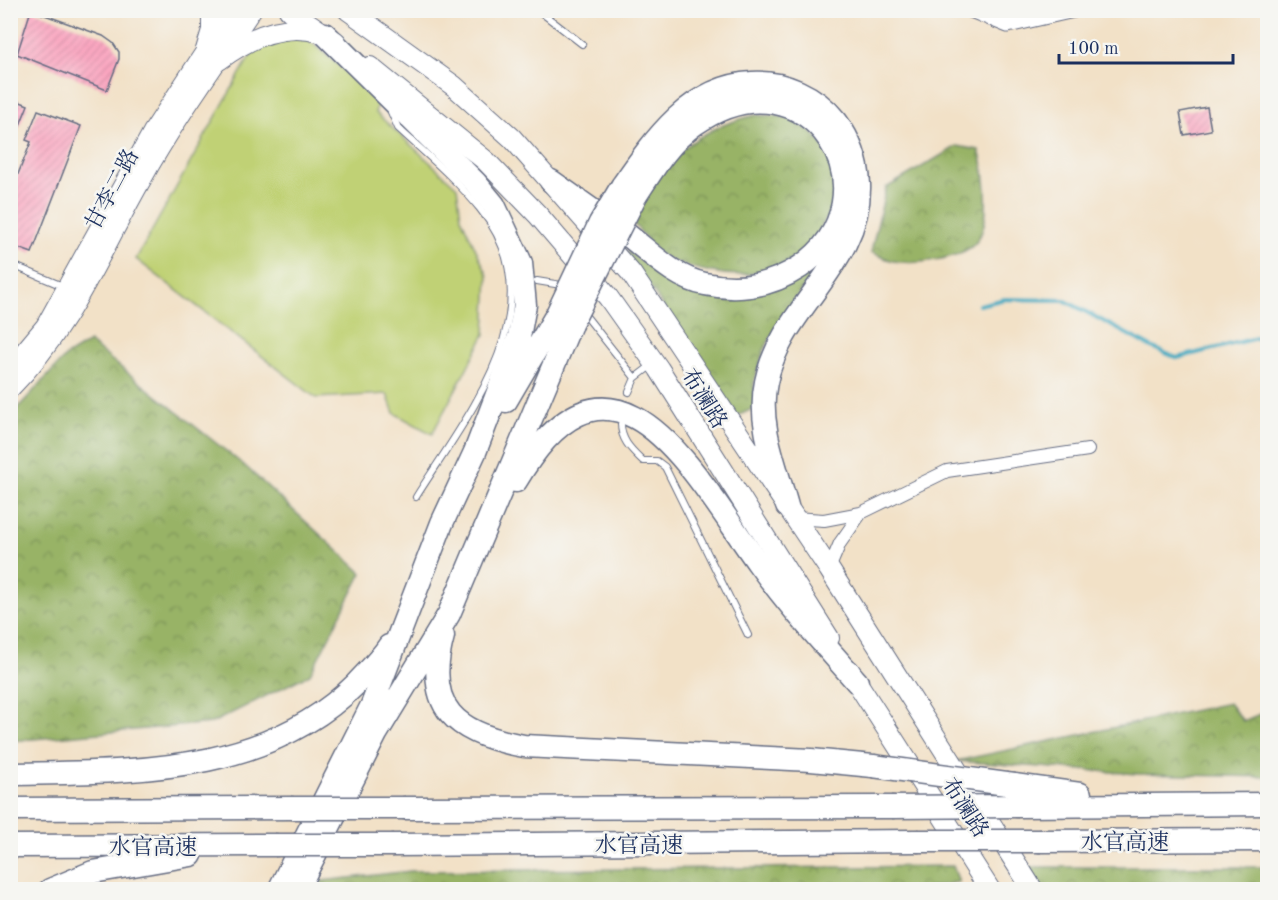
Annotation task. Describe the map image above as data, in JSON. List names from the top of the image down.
{
  "streets": {
    "highway": ["水官高速"],
    "main road": ["甘李二路", "布澜路"]
  },
  "scale_bar": "100 m"
}
